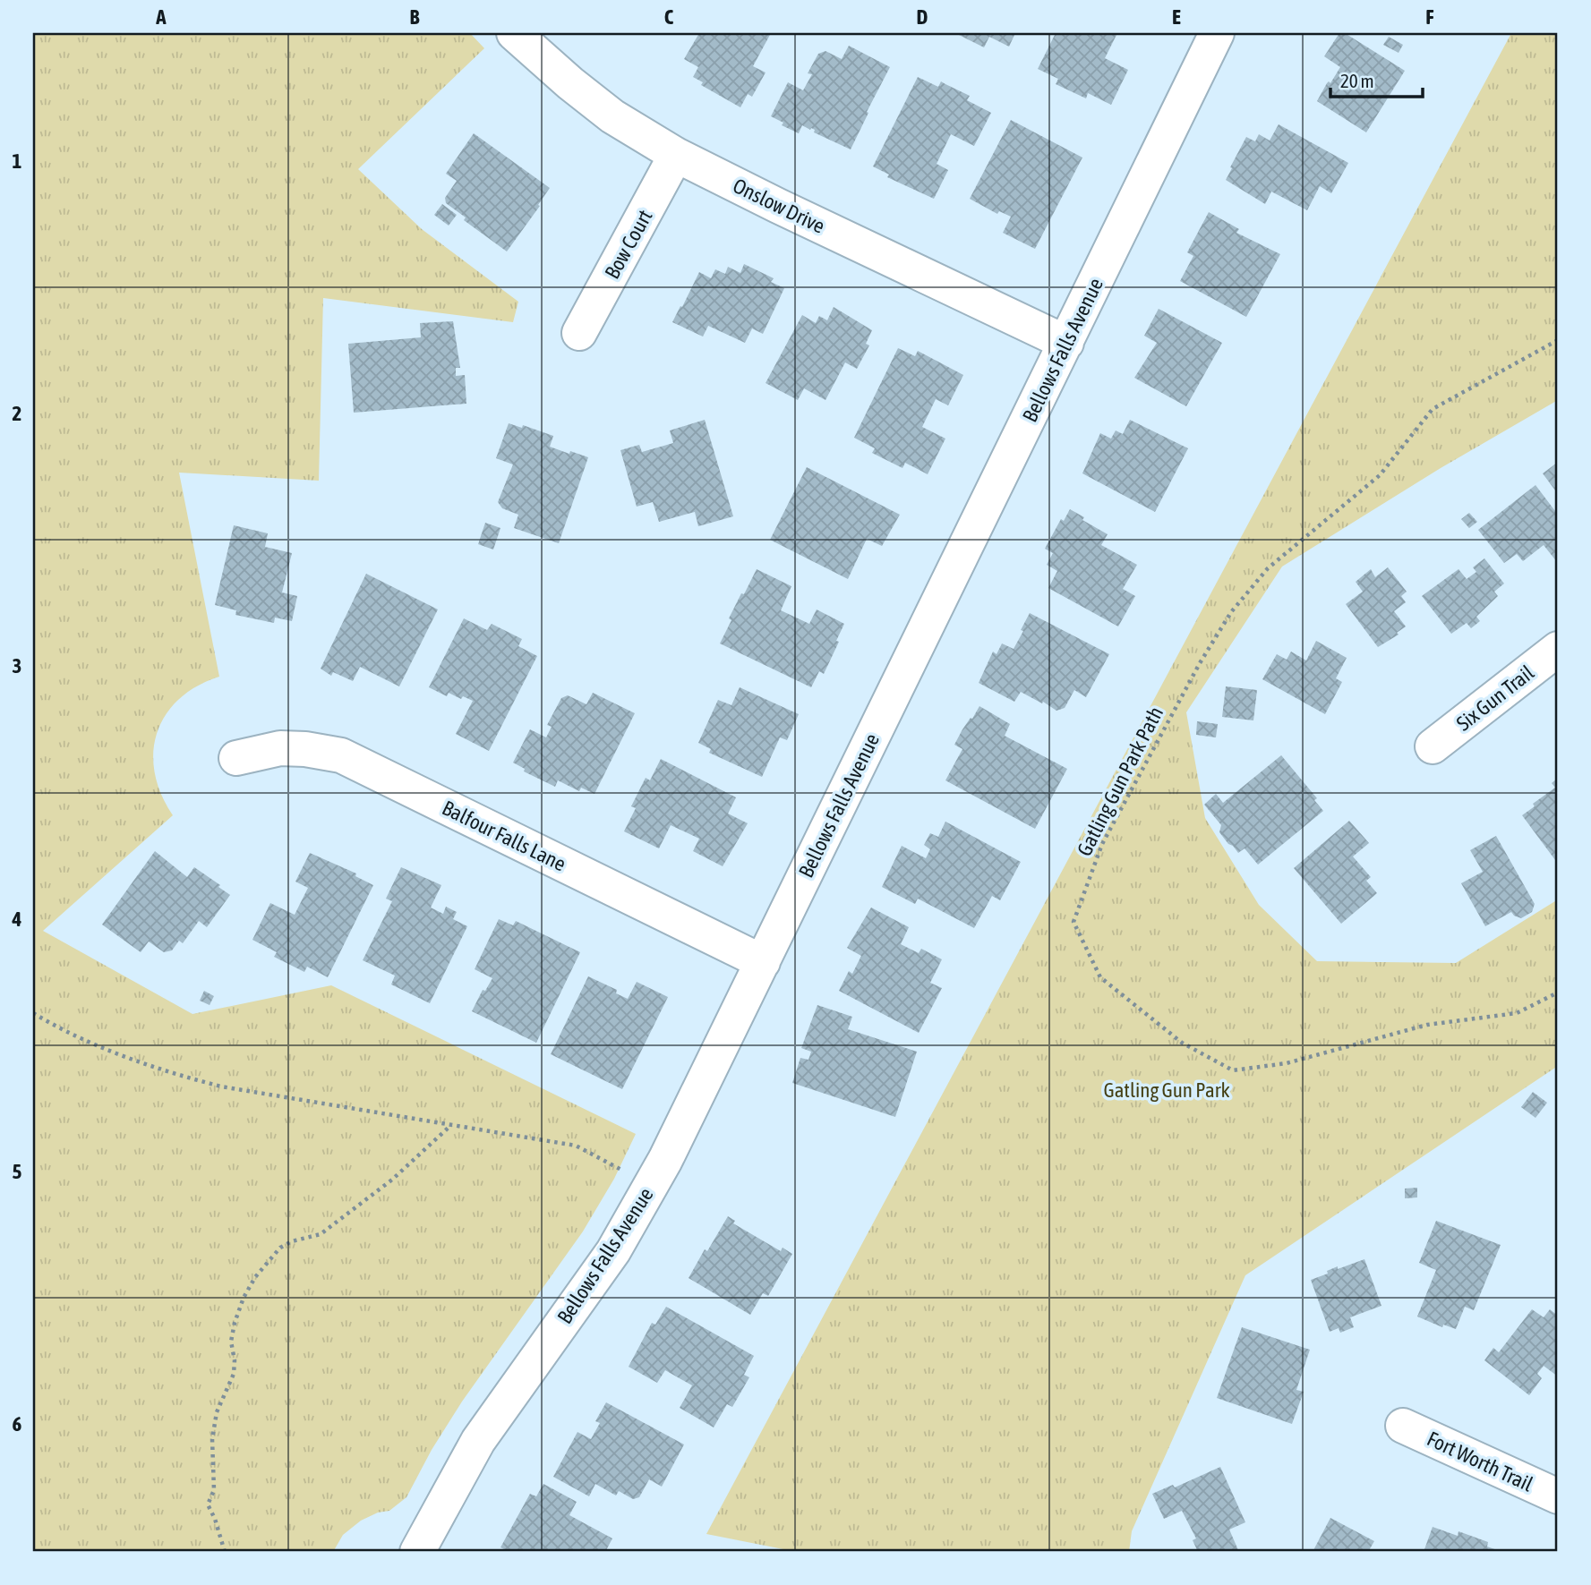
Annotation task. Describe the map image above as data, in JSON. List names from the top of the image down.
{
  "streets": {
    "street": [
      "Onslow Drive",
      "Bow Court",
      "Bellows Falls Avenue",
      "Six Gun Trail",
      "Balfour Falls Lane",
      "Fort Worth Trail"
    ],
    "path": ["Gatling Gun Park Path"]
  },
  "crossings": [
    ["Onslow Drive", "Bow Court"],
    ["Onslow Drive", "Bellows Falls Avenue"],
    ["Bellows Falls Avenue", "Balfour Falls Lane"]
  ],
  "parks": ["Gatling Gun Park"],
  "scale_bar": "20 m",
  "grid": {
    "columns": [
      "A",
      "B",
      "C",
      "D",
      "E",
      "F"
    ],
    "rows": [
      "1",
      "2",
      "3",
      "4",
      "5",
      "6"
    ]
  }
}
